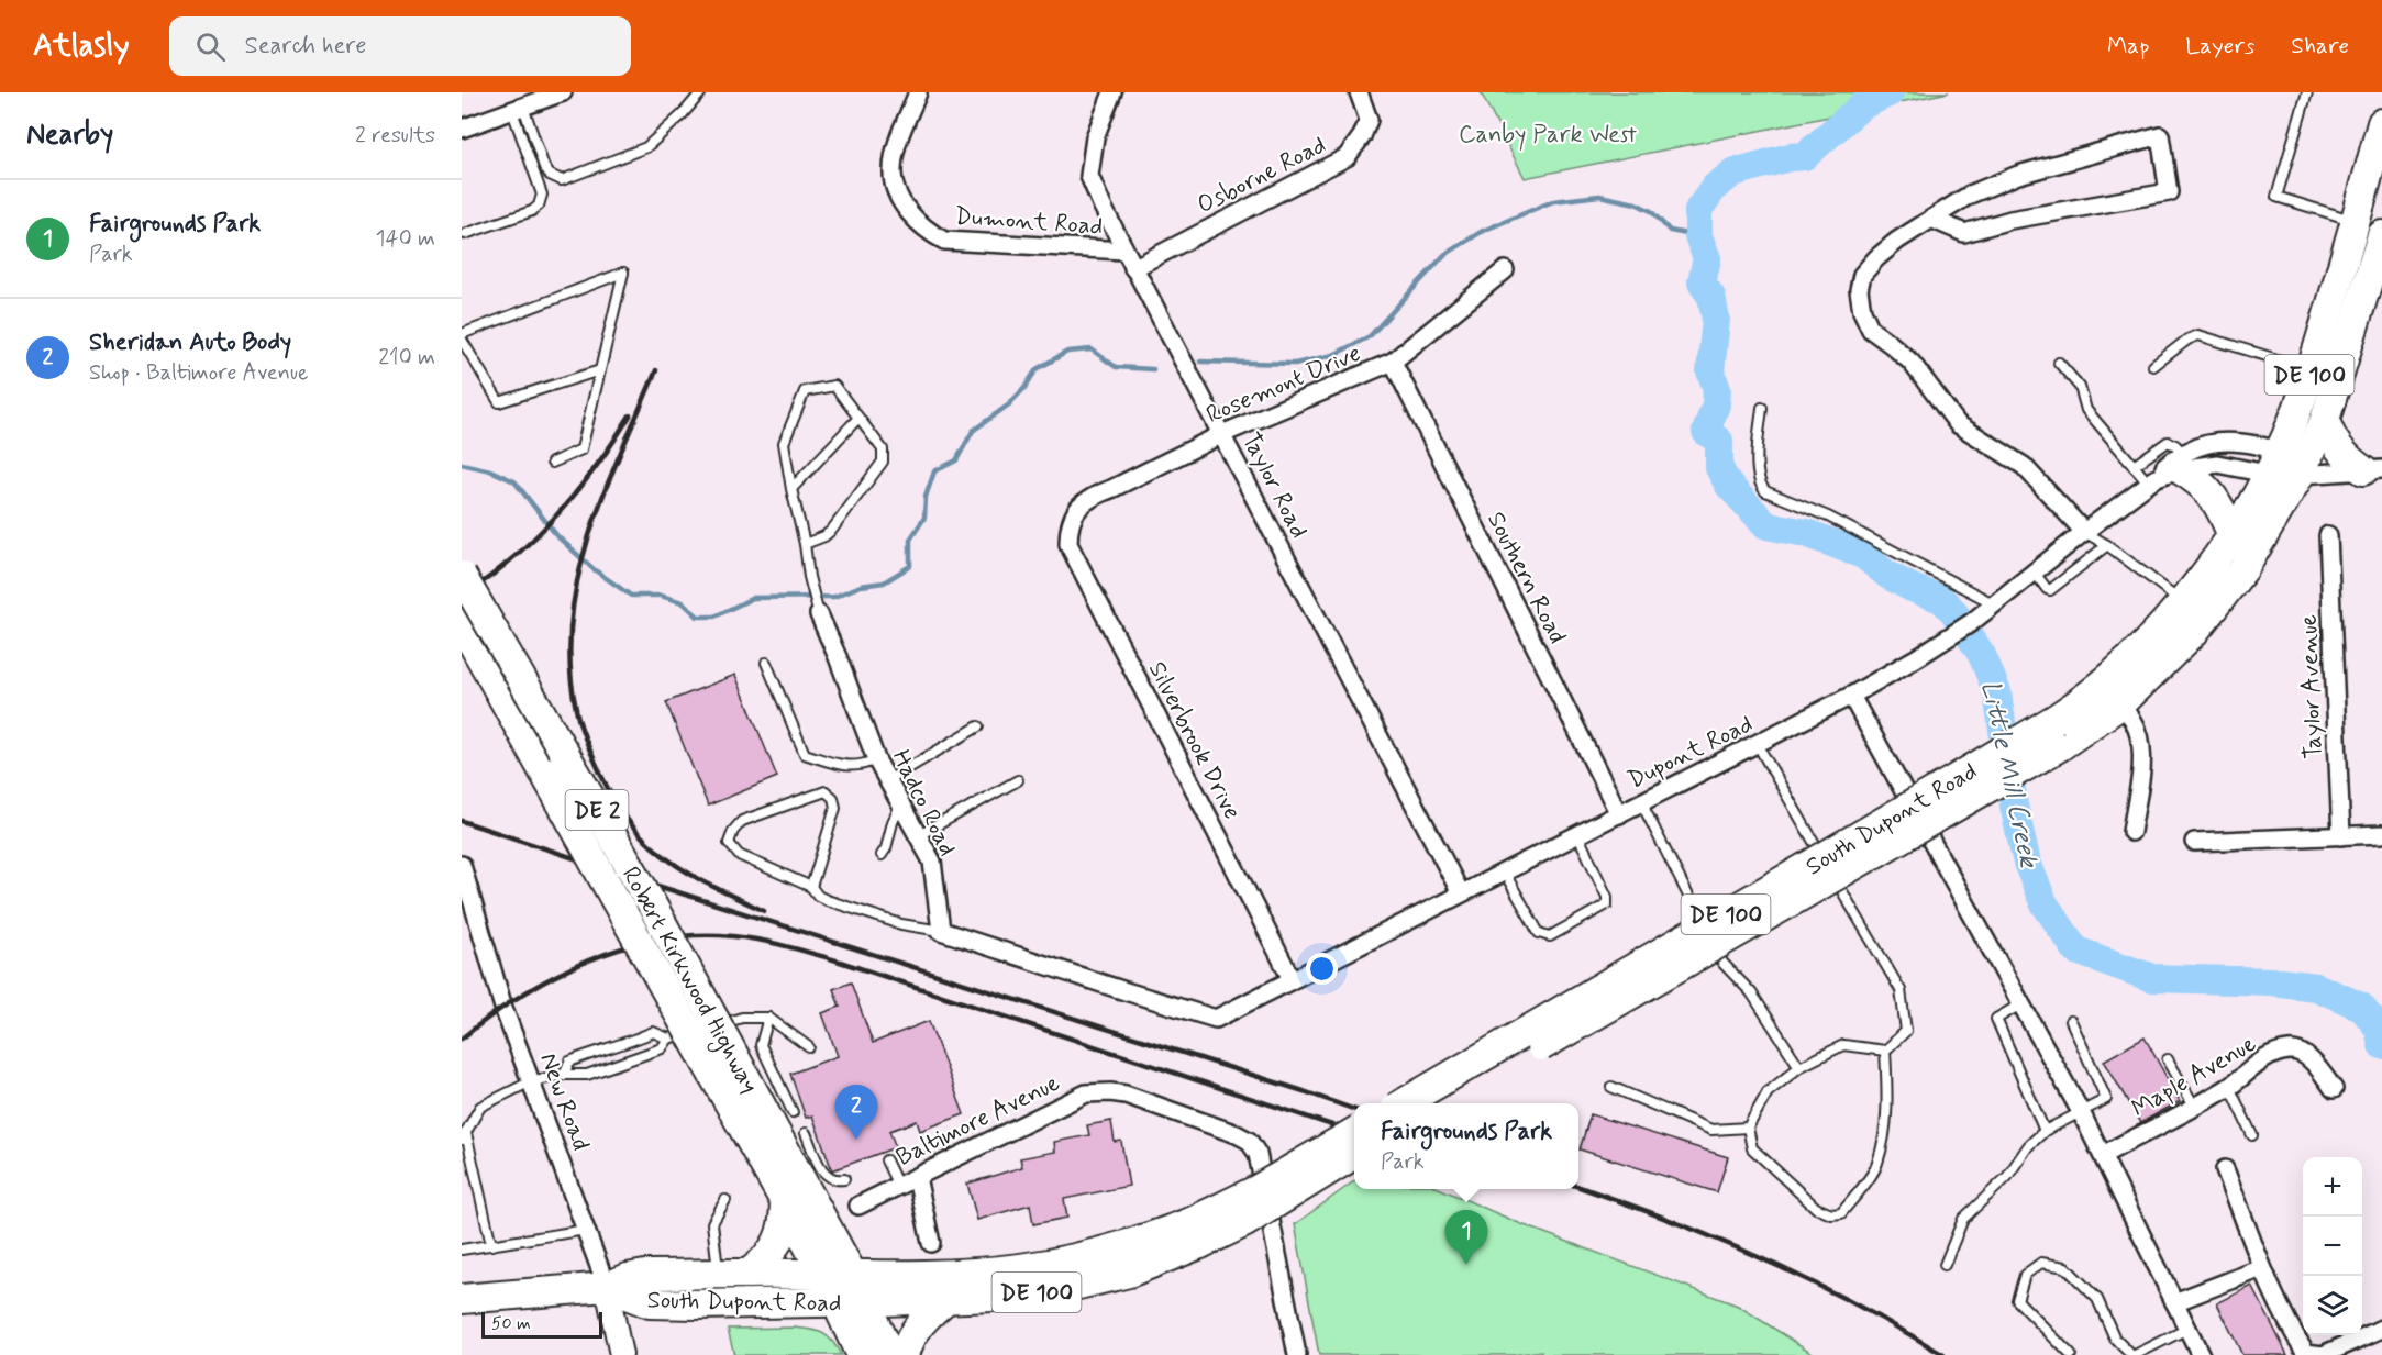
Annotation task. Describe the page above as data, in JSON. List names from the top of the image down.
{
  "streets": {
    "main road": [
      "DE 100",
      "DE 2",
      "South Dupont Road",
      "Robert Kirkwood Highway"
    ],
    "street": [
      "Osborne Road",
      "Dumont Road",
      "Rosemont Drive",
      "Taylor Road",
      "Southern Road",
      "Taylor Avenue",
      "Silverbrook Drive",
      "Dupont Road",
      "Hadco Road",
      "Maple Avenue",
      "New Road",
      "Baltimore Avenue"
    ]
  },
  "crossings": [
    ["Osborne Road", "Taylor Road"],
    ["Dumont Road", "Taylor Road"],
    ["DE 100", "South Dupont Road"],
    ["DE 100", "New Road"],
    ["Rosemont Drive", "Taylor Road"],
    ["Rosemont Drive", "Southern Road"],
    ["Rosemont Drive", "Silverbrook Drive"],
    ["Taylor Road", "Dupont Road"],
    ["Southern Road", "Dupont Road"],
    ["Silverbrook Drive", "Dupont Road"],
    ["Dupont Road", "Hadco Road"],
    ["Dupont Road", "South Dupont Road"],
    ["South Dupont Road", "Robert Kirkwood Highway"],
    ["South Dupont Road", "New Road"]
  ],
  "water": ["Little Mill Creek"],
  "parks": ["Canby Park West"],
  "scale_bar": "50 m",
  "page": {
    "header": "Atlasly",
    "search": "Search here",
    "nav": ["Map", "Layers", "Share"],
    "heading": ["Nearby", "2 results"],
    "list": [
      {
        "mark": "1",
        "name": "Fairgrounds Park",
        "note": "Park",
        "value": "140 m"
      },
      {
        "mark": "2",
        "name": "Sheridan Auto Body",
        "note": "Shop · Baltimore Avenue",
        "value": "210 m"
      }
    ],
    "pins": ["2", "1"],
    "popup": ["Fairgrounds Park", "Park"],
    "map_buttons": ["+", "−"],
    "scale": "50 m"
  }
}
